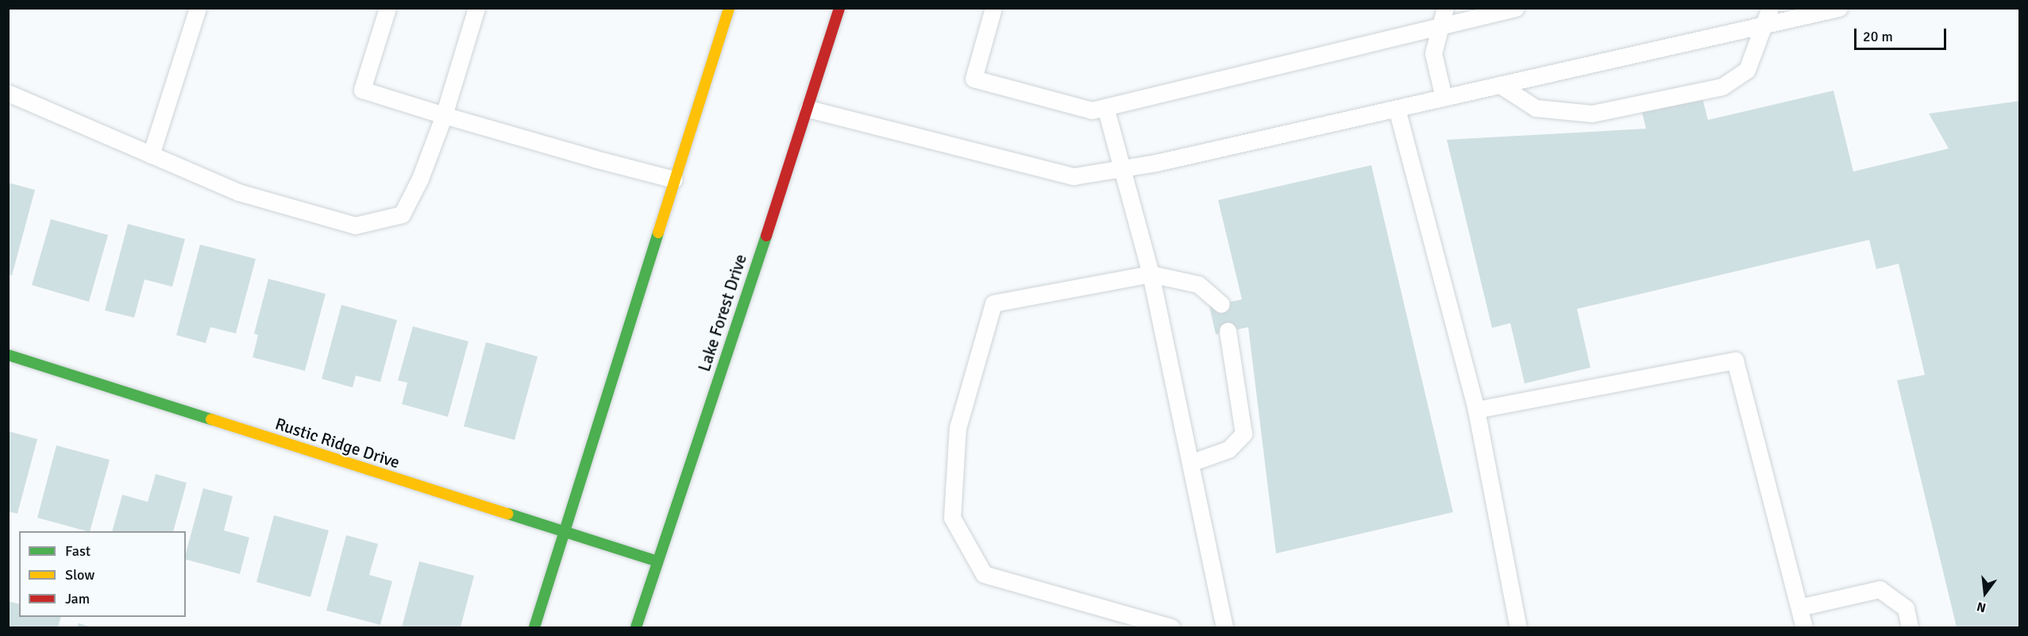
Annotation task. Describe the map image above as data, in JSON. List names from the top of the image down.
{
  "streets": {
    "main road": ["Lake Forest Drive", "Rustic Ridge Drive"]
  },
  "crossings": [
    ["Lake Forest Drive", "Rustic Ridge Drive"]
  ],
  "legend": ["Fast", "Slow", "Jam"],
  "scale_bar": "20 m",
  "north": "bottom"
}
